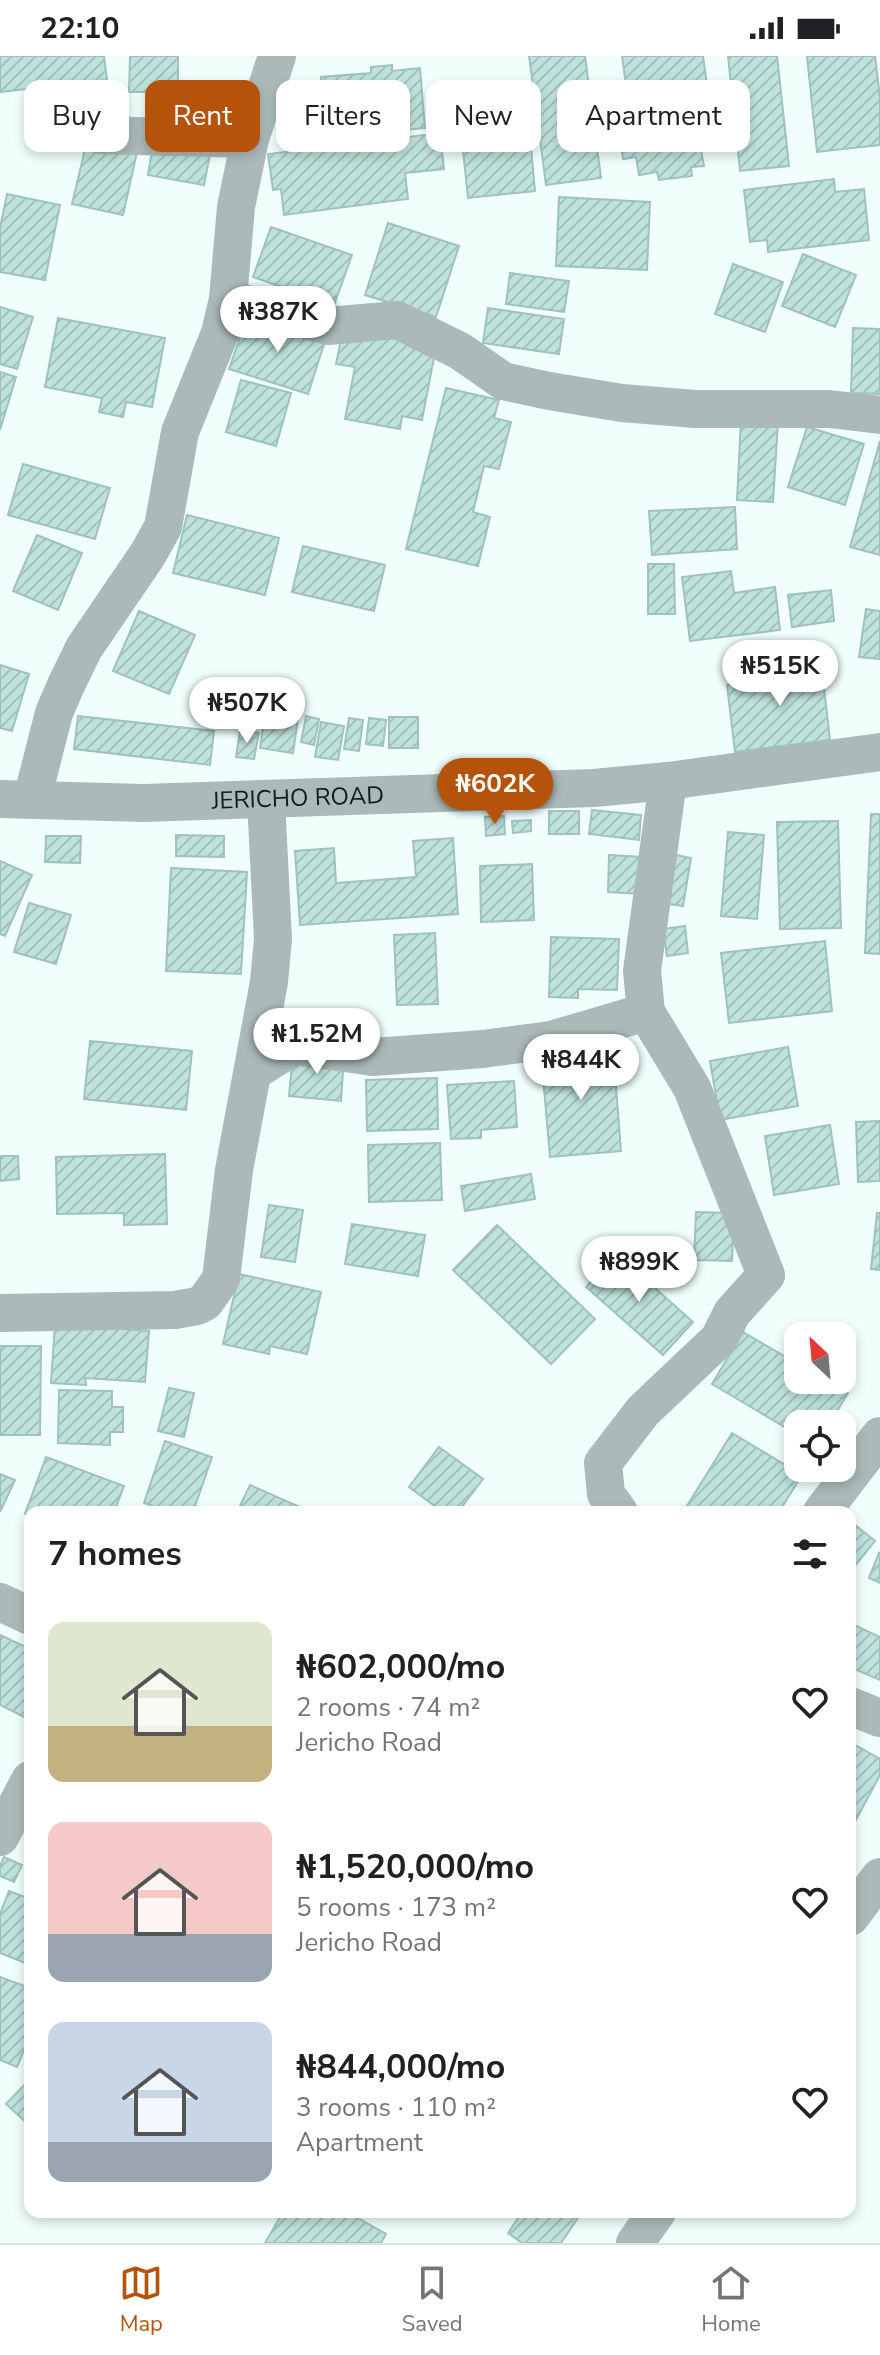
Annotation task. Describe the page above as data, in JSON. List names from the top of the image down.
{
  "streets": {
    "street": ["JERICHO ROAD"]
  },
  "north": "top left",
  "page": {
    "status": "22:10",
    "chip": [
      "Buy",
      "Rent",
      "Filters",
      "New",
      "Apartment"
    ],
    "price": [
      "₦387K",
      "₦515K",
      "₦507K",
      "₦602K",
      "₦1.52M",
      "₦844K",
      "₦899K"
    ],
    "heading": "7 homes",
    "list": [
      {
        "name": "₦602,000/mo",
        "note": "2 rooms · 74 m² · Jericho Road"
      },
      {
        "name": "₦1,520,000/mo",
        "note": "5 rooms · 173 m² · Jericho Road"
      },
      {
        "name": "₦844,000/mo",
        "note": "3 rooms · 110 m² · Apartment"
      }
    ],
    "tabs": ["Map", "Saved", "Home"]
  }
}
